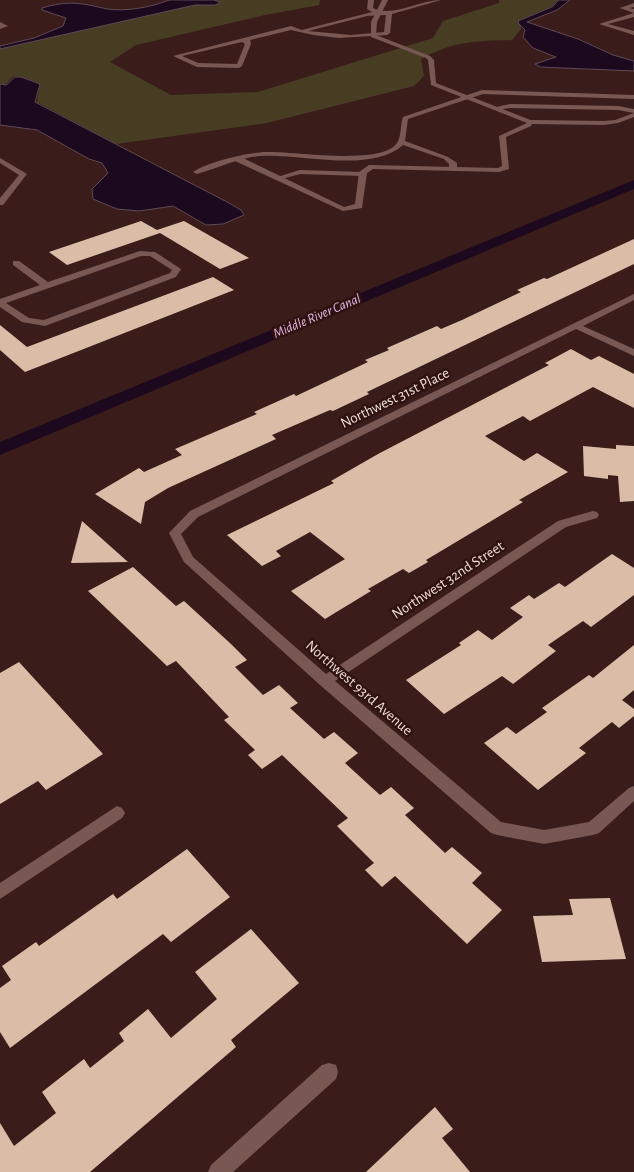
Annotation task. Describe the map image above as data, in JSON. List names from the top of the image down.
{
  "streets": {
    "street": ["Northwest 31st Place", "Northwest 32nd Street", "Northwest 93rd Avenue"]
  },
  "crossings": [
    ["Northwest 31st Place", "Northwest 93rd Avenue"],
    ["Northwest 32nd Street", "Northwest 93rd Avenue"]
  ],
  "water": ["Middle River Canal"]
}
